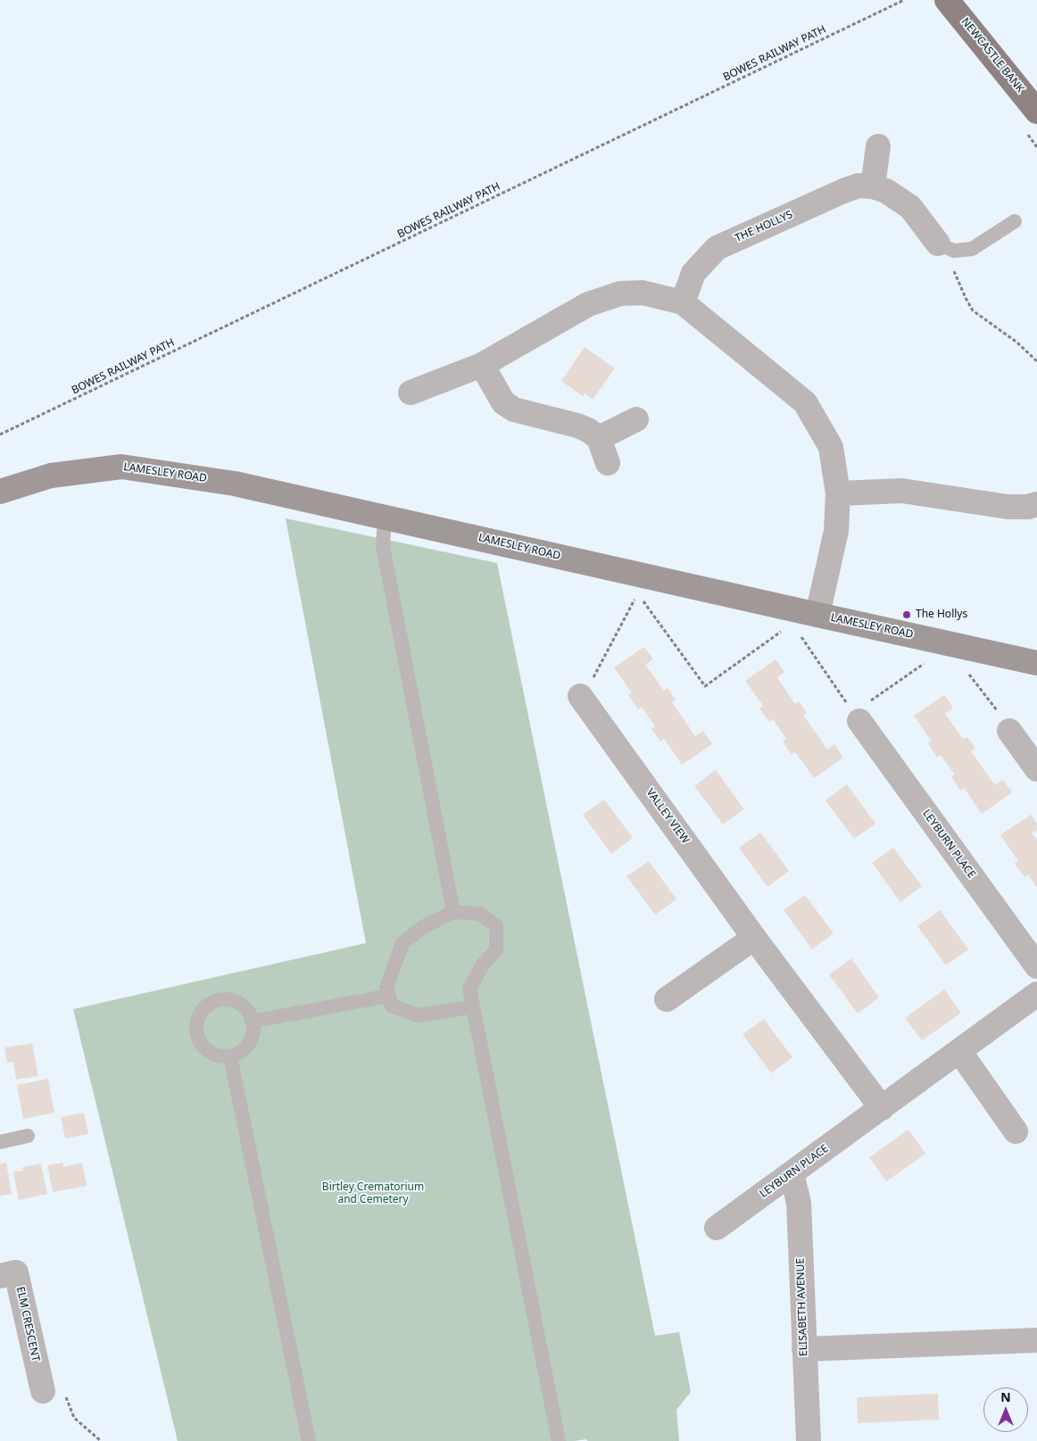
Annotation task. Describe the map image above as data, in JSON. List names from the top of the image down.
{
  "streets": {
    "main road": ["NEWCASTLE BANK"],
    "street": [
      "THE HOLLYS",
      "LAMESLEY ROAD",
      "VALLEY VIEW",
      "LEYBURN PLACE",
      "ELISABETH AVENUE",
      "ELM CRESCENT"
    ],
    "path": ["BOWES RAILWAY PATH"]
  },
  "crossings": [
    ["VALLEY VIEW", "LEYBURN PLACE"],
    ["LEYBURN PLACE", "ELISABETH AVENUE"]
  ],
  "parks": ["Birtley Crematorium and Cemetery"],
  "places": ["The Hollys"],
  "north": "top"
}
